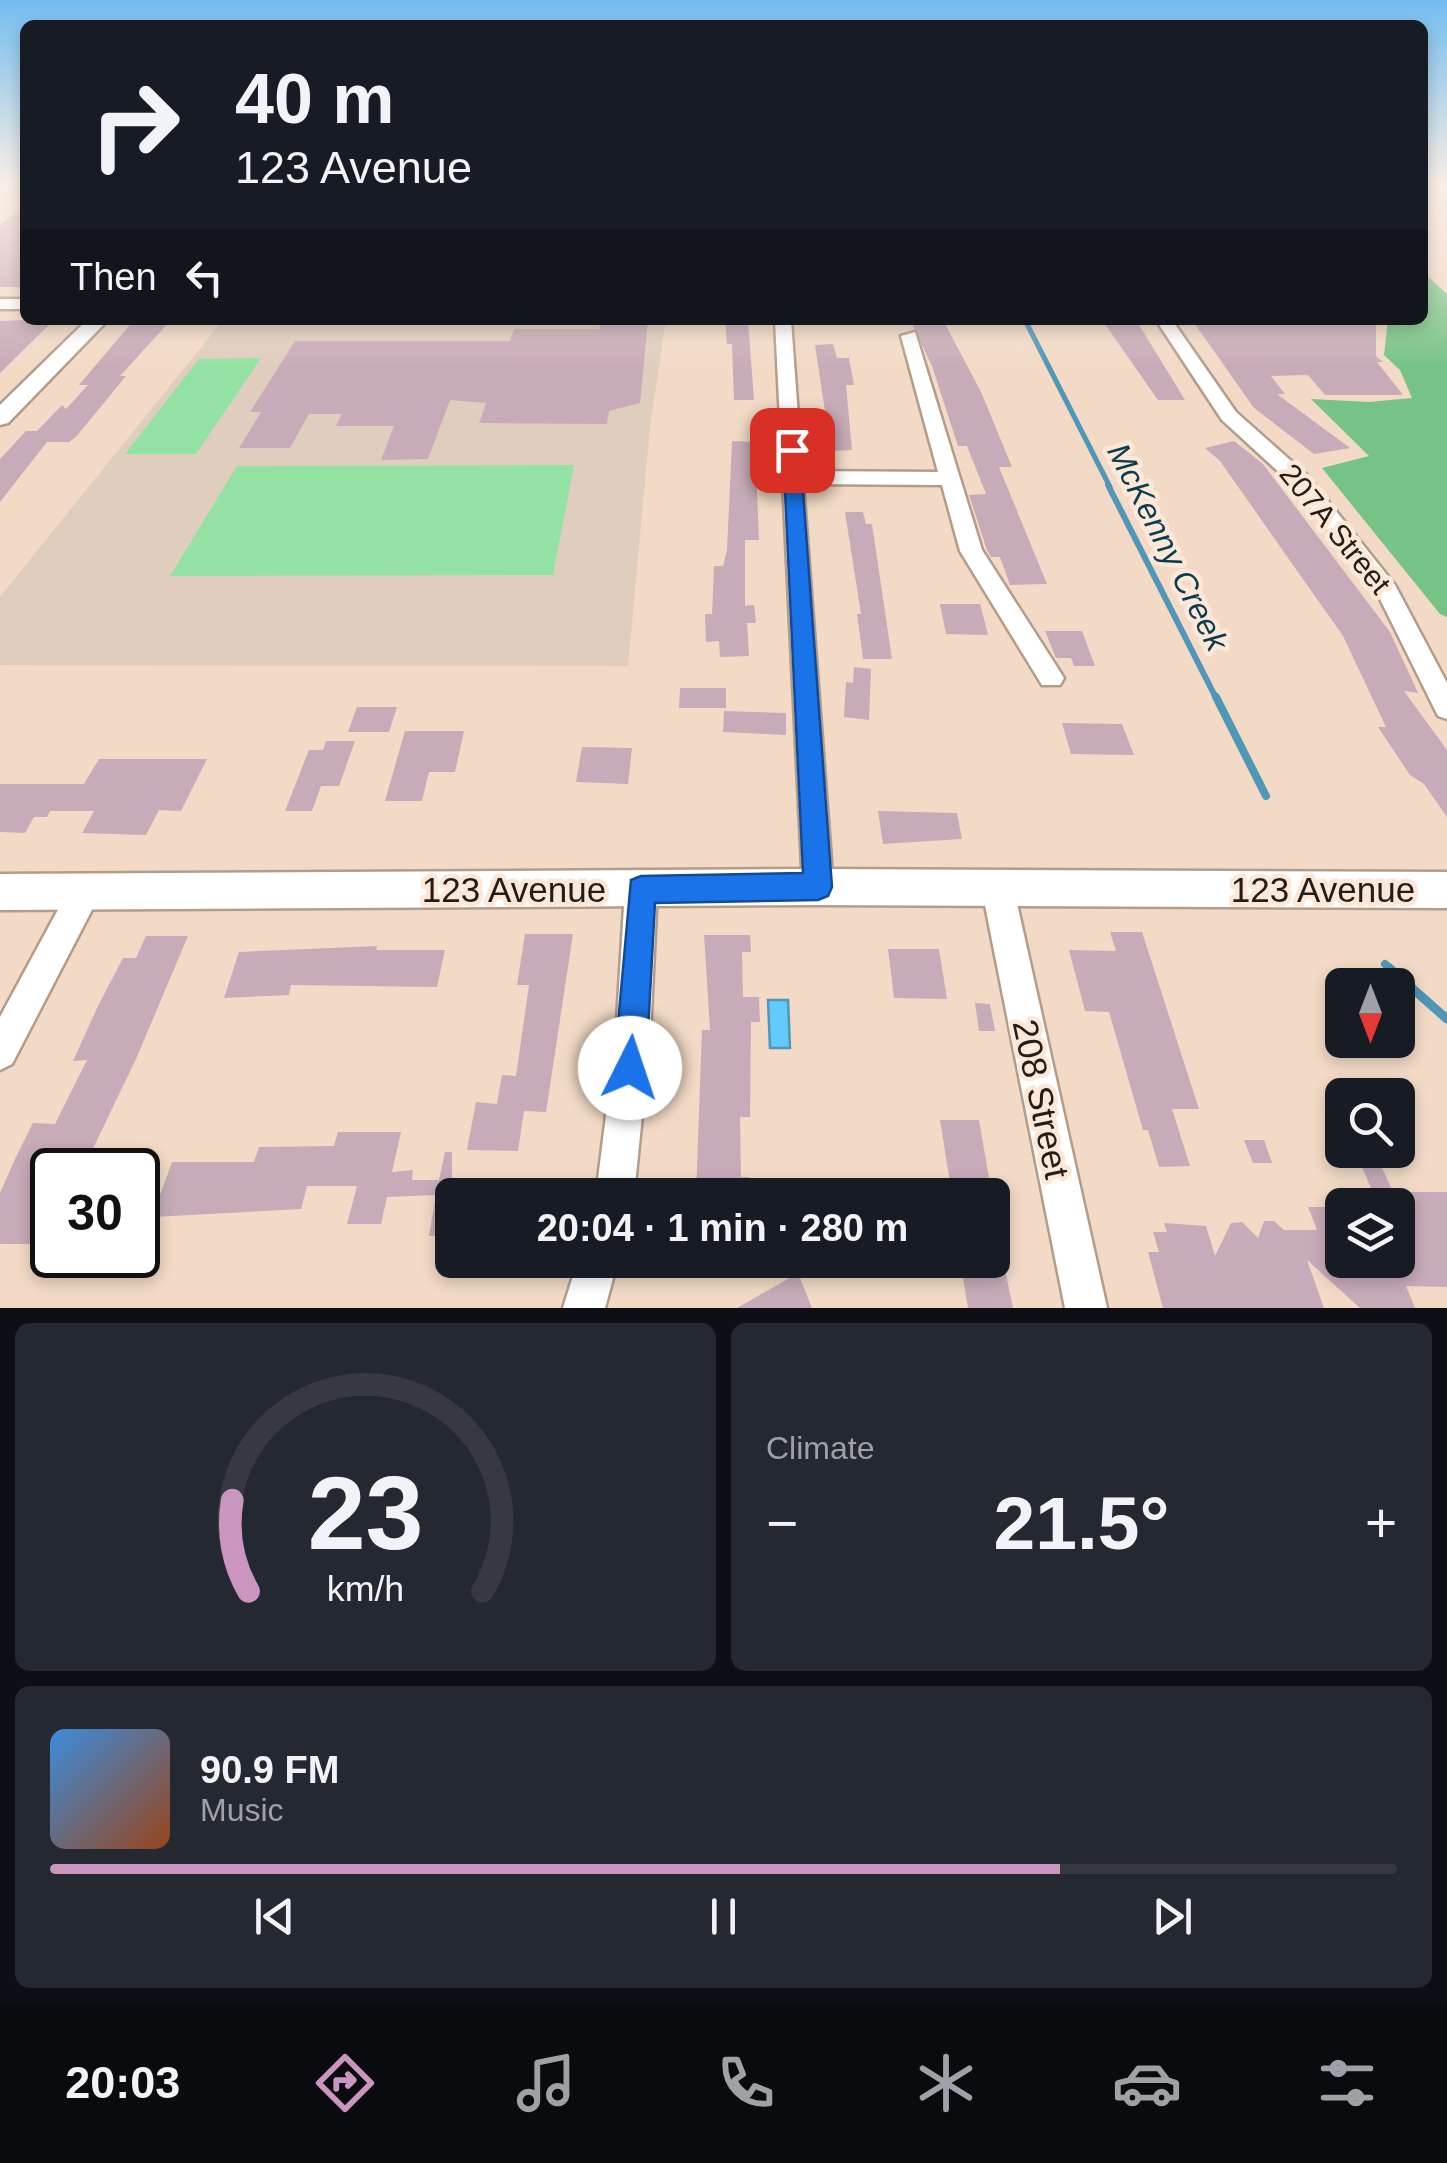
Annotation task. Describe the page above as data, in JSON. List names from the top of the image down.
{
  "streets": {
    "street": ["207A Street", "123 Avenue", "208 Street"]
  },
  "crossings": [
    ["123 Avenue", "208 Street"]
  ],
  "water": ["McKenny Creek"],
  "north": "bottom",
  "page": {
    "turn": ["40 m", "123 Avenue"],
    "then": "Then",
    "limit": "30",
    "trip": "20:04 · 1 min · 280 m",
    "tile": "Climate",
    "heat": ["−", "21.5°", "+"],
    "song": ["90.9 FM", "Music"],
    "tabs": "20:03",
    "gauge": ["23", "km/h"]
  }
}
